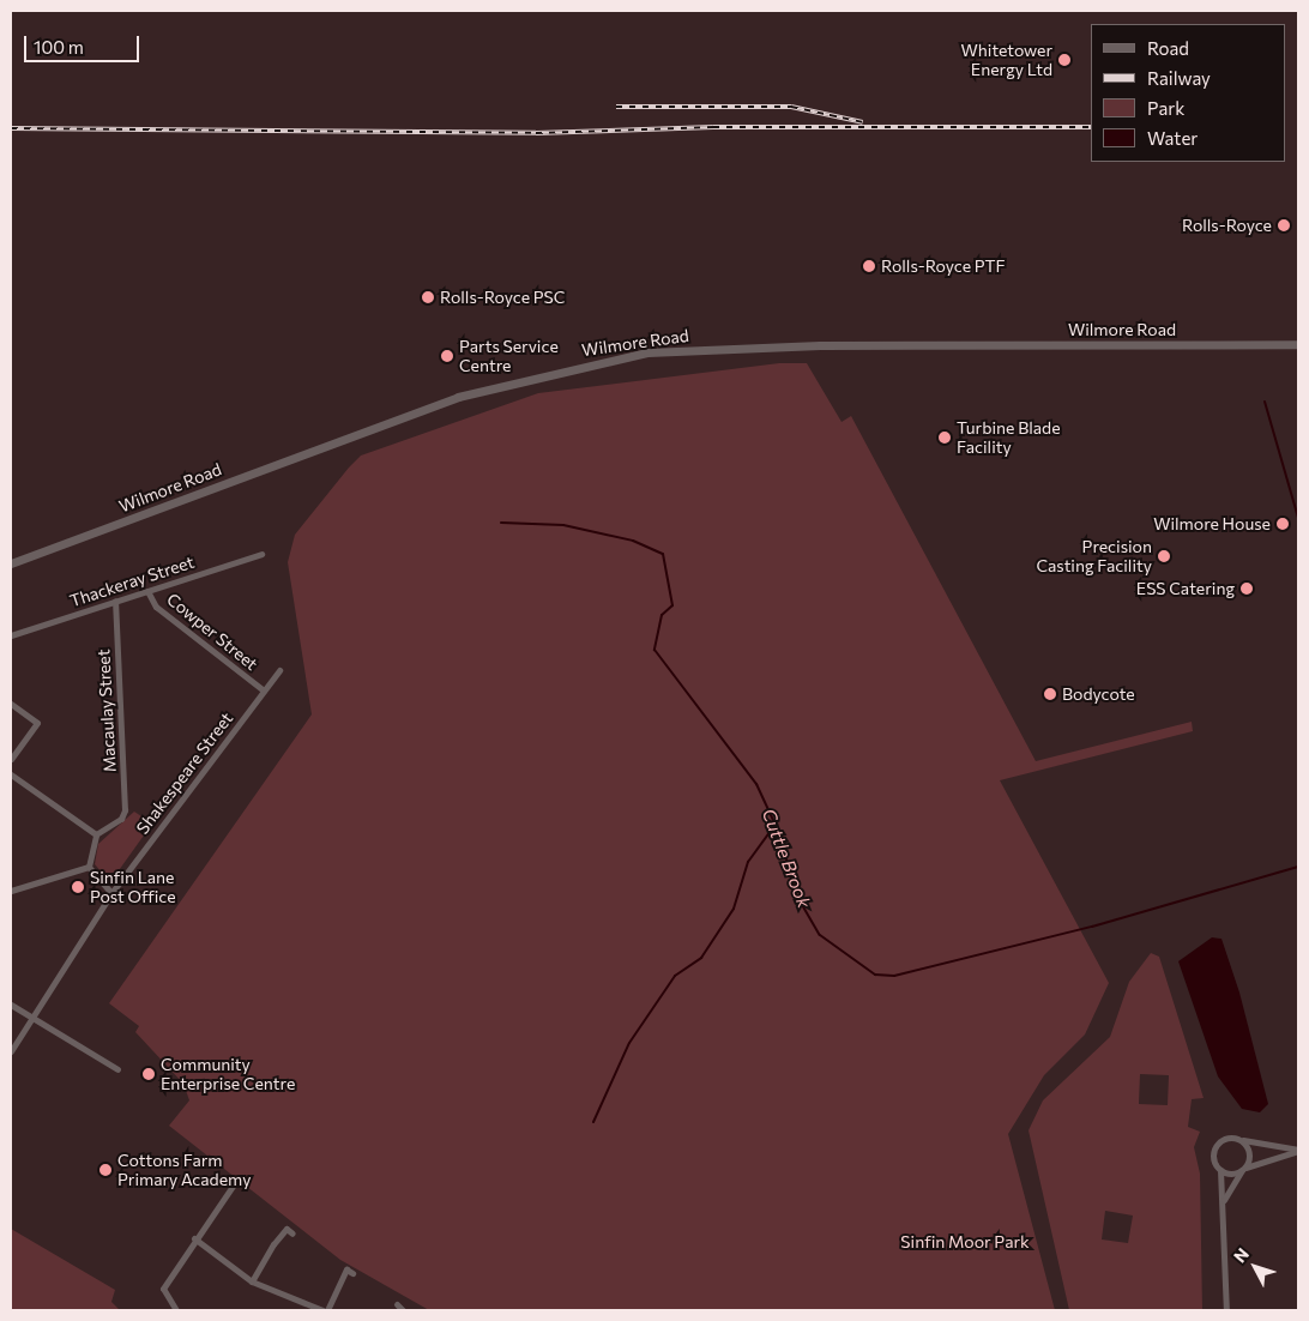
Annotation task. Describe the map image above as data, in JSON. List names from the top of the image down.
{
  "streets": {
    "street": [
      "Wilmore Road",
      "Thackeray Street",
      "Cowper Street",
      "Macaulay Street",
      "Shakespeare Street"
    ]
  },
  "crossings": [
    ["Thackeray Street", "Cowper Street"],
    ["Thackeray Street", "Macaulay Street"],
    ["Cowper Street", "Shakespeare Street"],
    ["Macaulay Street", "Shakespeare Street"]
  ],
  "water": ["Cuttle Brook"],
  "parks": ["Sinfin Moor Park"],
  "places": [
    "Whitetower Energy Ltd",
    "Rolls-Royce",
    "Rolls-Royce PTF",
    "Rolls-Royce PSC",
    "Parts Service Centre",
    "Turbine Blade Facility",
    "Wilmore House",
    "Precision Casting Facility",
    "ESS Catering",
    "Bodycote",
    "Sinfin Lane Post Office",
    "Community Enterprise Centre",
    "Cottons Farm Primary Academy"
  ],
  "legend": [
    "Road",
    "Railway",
    "Park",
    "Water"
  ],
  "scale_bar": "100 m",
  "north": "top left"
}
